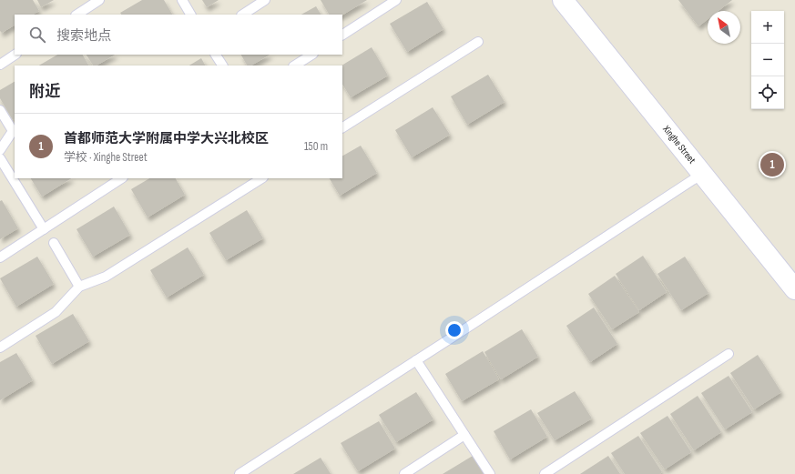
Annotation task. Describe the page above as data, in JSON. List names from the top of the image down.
{
  "streets": {
    "street": ["Xinghe Street"]
  },
  "north": "top left",
  "page": {
    "map_buttons": ["+", "−"],
    "search": "搜索地点",
    "heading": "附近",
    "list": [
      {
        "mark": "1",
        "name": "首都师范大学附属中学大兴北校区",
        "note": "学校 · Xinghe Street",
        "value": "150 m"
      }
    ],
    "pins": "1"
  }
}
